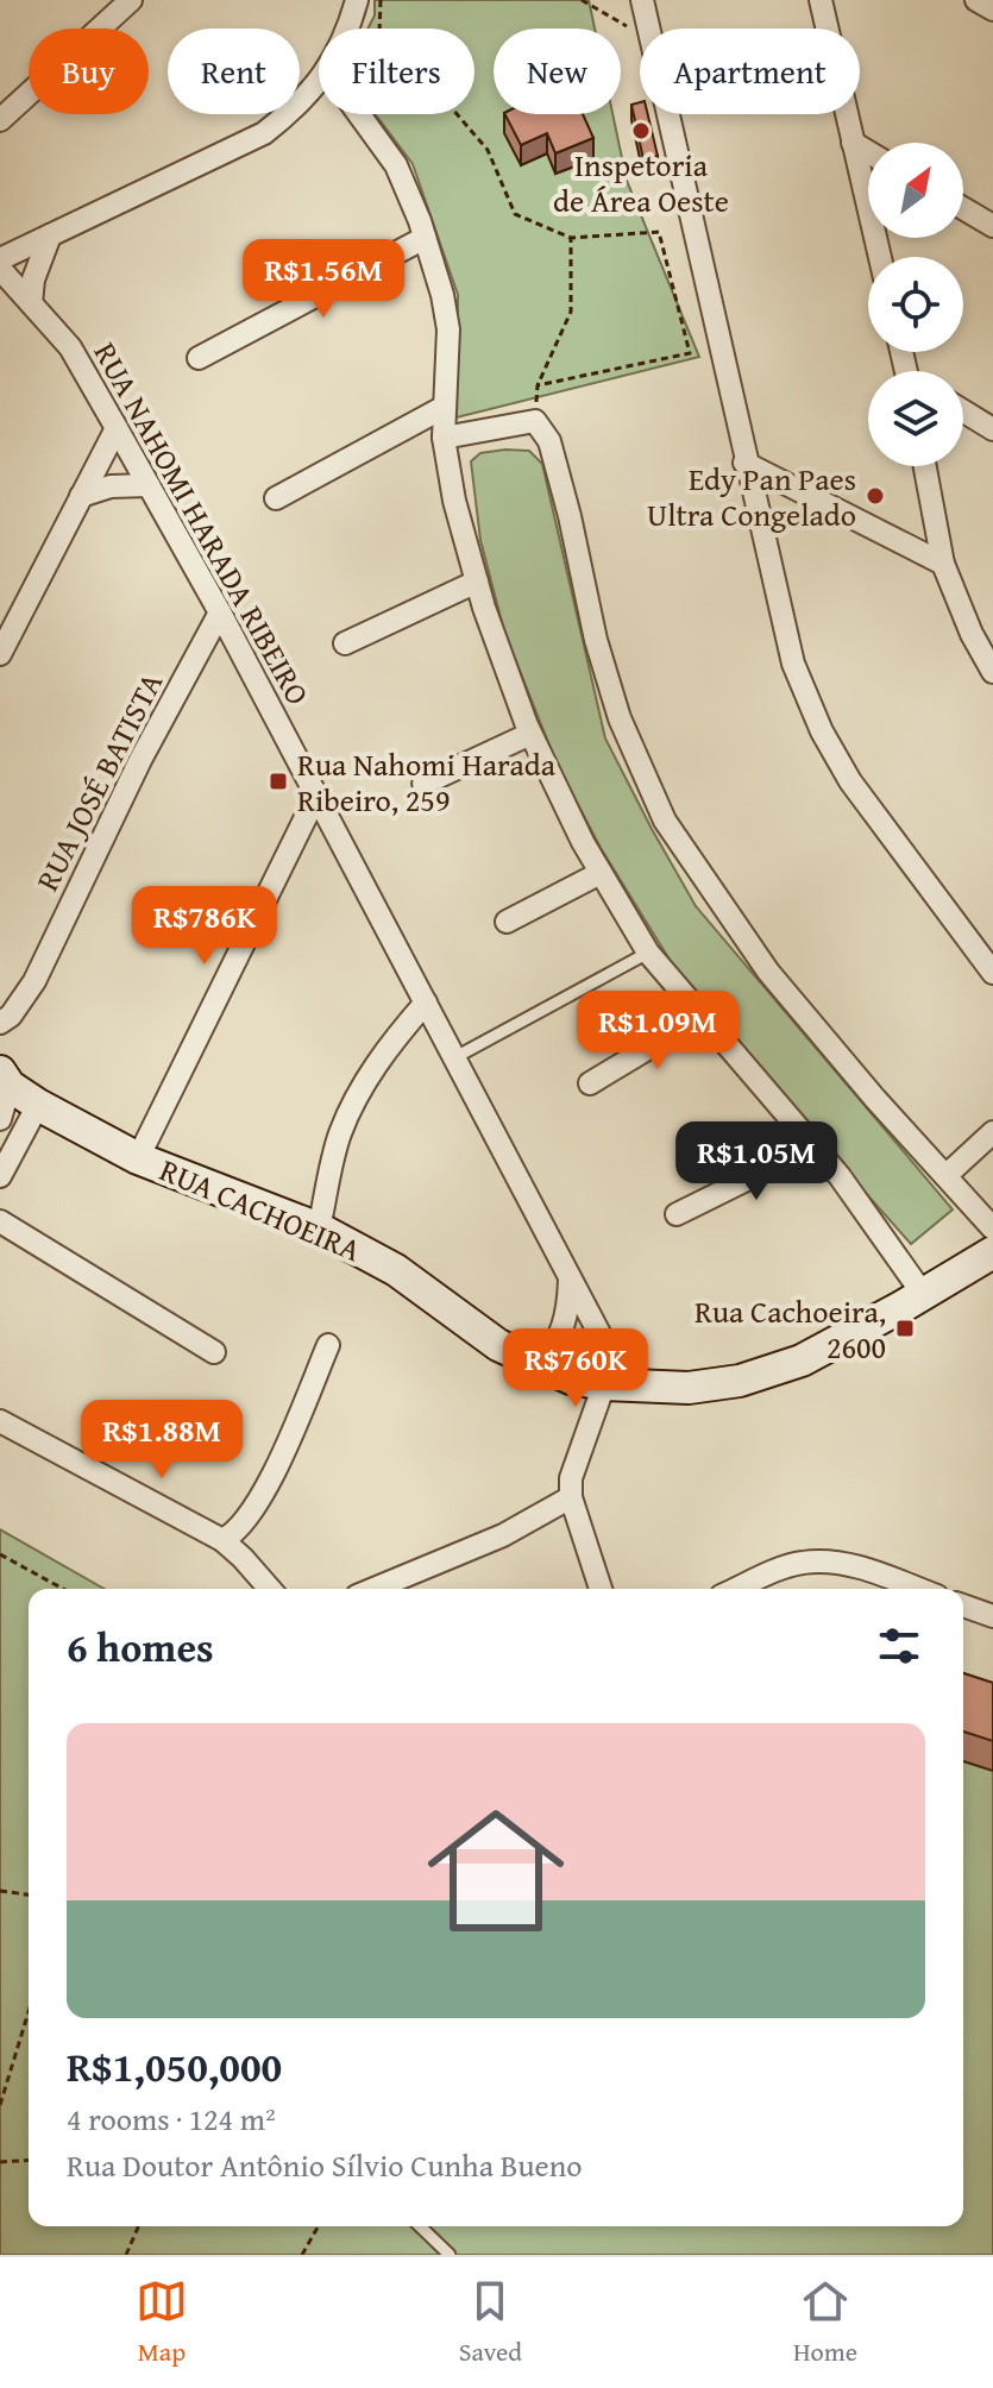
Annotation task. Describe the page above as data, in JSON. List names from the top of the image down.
{
  "streets": {
    "main road": ["RUA CACHOEIRA"],
    "street": ["RUA NAHOMI HARADA RIBEIRO", "RUA JOSÉ BATISTA"]
  },
  "crossings": [
    ["RUA NAHOMI HARADA RIBEIRO", "RUA JOSÉ BATISTA"],
    ["RUA NAHOMI HARADA RIBEIRO", "RUA CACHOEIRA"]
  ],
  "places": {
    "other": ["Inspetoria de Área Oeste", "Edy Pan Paes Ultra Congelado"],
    "transit": ["Rua Nahomi Harada Ribeiro, 259", "Rua Cachoeira, 2600"]
  },
  "north": "top right",
  "page": {
    "chip": [
      "Buy",
      "Rent",
      "Filters",
      "New",
      "Apartment"
    ],
    "price": [
      "R$1.56M",
      "R$786K",
      "R$1.09M",
      "R$1.05M",
      "R$760K",
      "R$1.88M"
    ],
    "heading": "6 homes",
    "list": [
      {
        "name": "R$1,050,000",
        "note": "4 rooms · 124 m² · Rua Doutor Antônio Sílvio Cunha Bueno"
      }
    ],
    "tabs": ["Map", "Saved", "Home"]
  }
}
